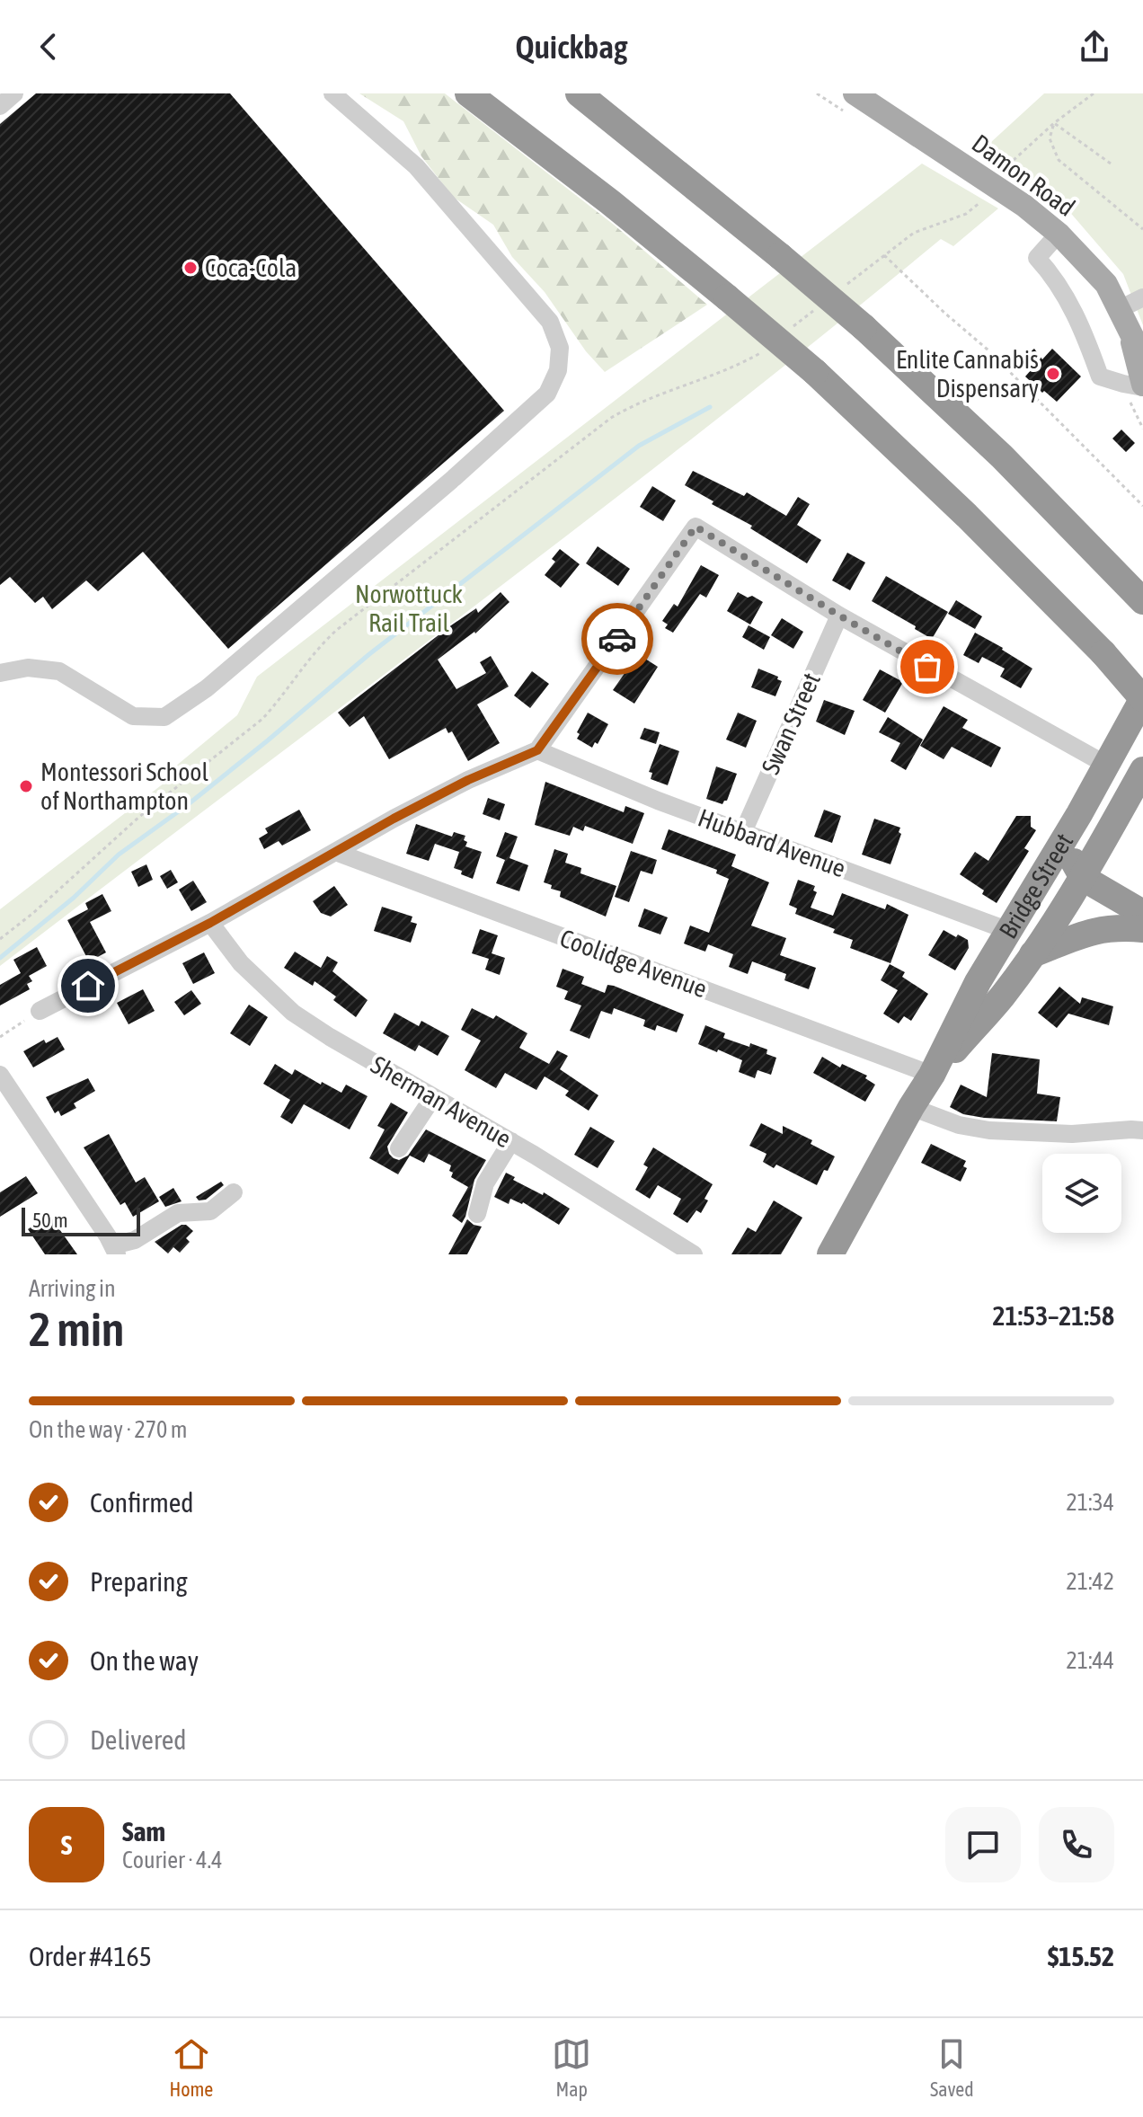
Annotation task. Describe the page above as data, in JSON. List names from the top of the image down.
{
  "streets": {
    "highway": ["Bridge Street"],
    "main road": ["Damon Road"],
    "street": [
      "Swan Street",
      "Hubbard Avenue",
      "Coolidge Avenue",
      "Sherman Avenue"
    ]
  },
  "crossings": [
    ["Swan Street", "Hubbard Avenue"],
    ["Hubbard Avenue", "Bridge Street"],
    ["Bridge Street", "Coolidge Avenue"]
  ],
  "parks": ["Norwottuck Rail Trail"],
  "places": ["Coca-Cola", "Enlite Cannabis Dispensary", "Montessori School of Northampton"],
  "scale_bar": "50 m",
  "page": {
    "header": "Quickbag",
    "scale": "50 m",
    "heading": ["2 min", "Arriving in", "21:53–21:58"],
    "panel": [
      "Sam",
      "Courier · 4.4",
      "Order #4165",
      "$15.52"
    ],
    "bar": "On the way · 270 m",
    "list": [
      ["Confirmed", "21:34"],
      ["Preparing", "21:42"],
      ["On the way", "21:44"],
      "Delivered"
    ],
    "round": "S",
    "tabs": ["Home", "Map", "Saved"]
  }
}
